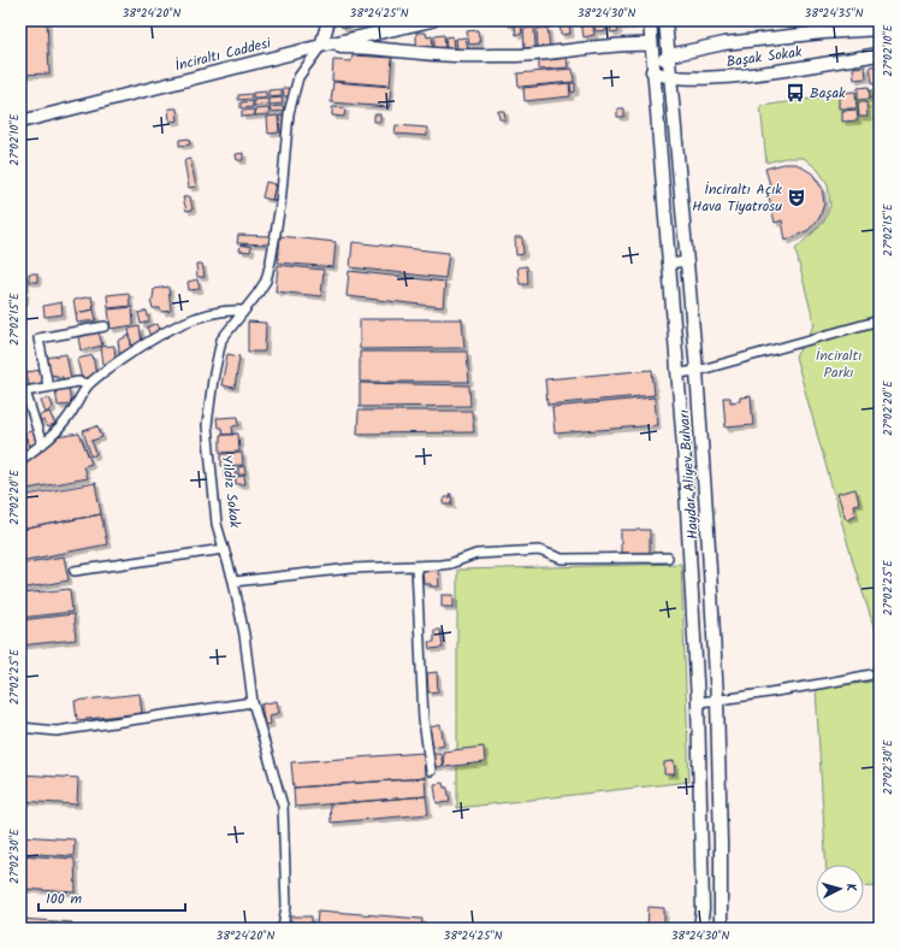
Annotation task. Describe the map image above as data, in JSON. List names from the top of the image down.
{
  "streets": {
    "main road": [
      "İnciraltı Caddesi",
      "Başak Sokak",
      "Haydar Aliyev Bulvarı",
      "Yıldız Sokak"
    ]
  },
  "crossings": [
    ["İnciraltı Caddesi", "Yıldız Sokak"],
    ["Başak Sokak", "Haydar Aliyev Bulvarı"]
  ],
  "parks": ["İnciraltı Parkı"],
  "places": {
    "bus stop": ["Başak"],
    "theatre": ["İnciraltı Açık Hava Tiyatrosu"]
  },
  "scale_bar": "100 m",
  "north": "right",
  "coordinates": [
    "38°24'20\"N",
    "38°24'25\"N",
    "38°24'30\"N",
    "38°24'35\"N",
    "27°02'10\"E",
    "27°02'15\"E",
    "27°02'20\"E",
    "27°02'25\"E",
    "27°02'30\"E"
  ]
}
